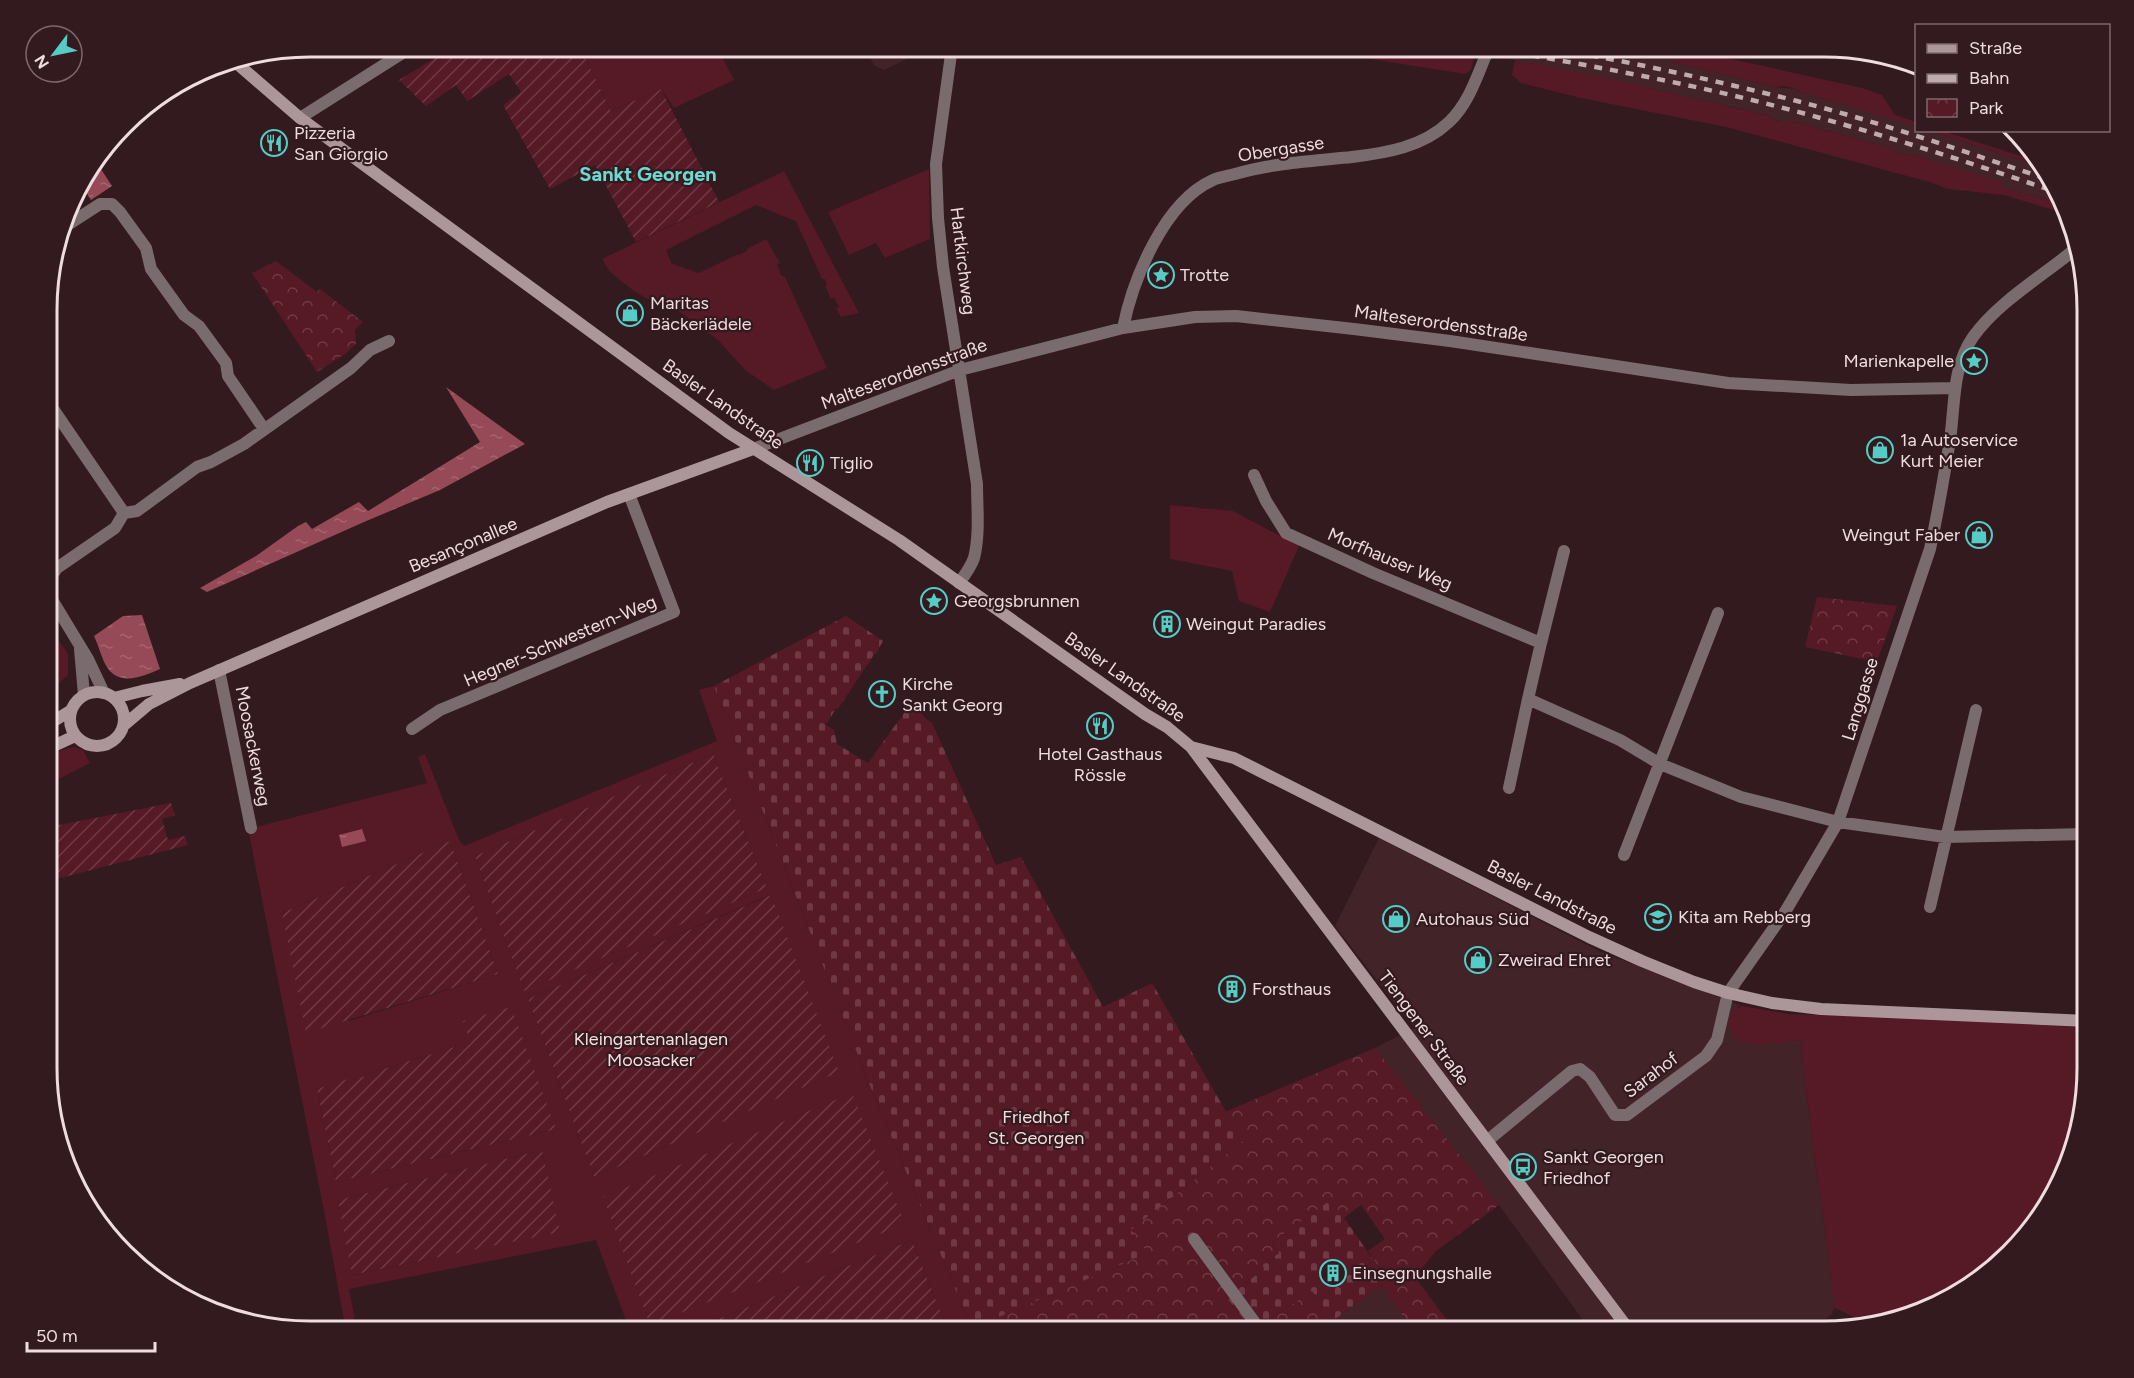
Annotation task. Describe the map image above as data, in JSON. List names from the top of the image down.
{
  "streets": {
    "street": [
      "Obergasse",
      "Hartkirchweg",
      "Malteserordensstraße",
      "Basler Landstraße",
      "Besançonallee",
      "Morfhauser Weg",
      "Hegner-Schwestern-Weg",
      "Langgasse",
      "Moosackerweg",
      "Tiengener Straße",
      "Sarahof"
    ]
  },
  "crossings": [
    ["Obergasse", "Malteserordensstraße"],
    ["Hartkirchweg", "Malteserordensstraße"],
    ["Hartkirchweg", "Basler Landstraße"],
    ["Malteserordensstraße", "Basler Landstraße"],
    ["Malteserordensstraße", "Besançonallee"],
    ["Malteserordensstraße", "Langgasse"],
    ["Basler Landstraße", "Besançonallee"],
    ["Basler Landstraße", "Langgasse"],
    ["Basler Landstraße", "Tiengener Straße"],
    ["Basler Landstraße", "Sarahof"],
    ["Besançonallee", "Hegner-Schwestern-Weg"],
    ["Besançonallee", "Moosackerweg"],
    ["Langgasse", "Sarahof"],
    ["Tiengener Straße", "Sarahof"]
  ],
  "districts": ["Sankt Georgen"],
  "parks": ["Kleingartenanlagen Moosacker", "Friedhof St. Georgen"],
  "places": {
    "restaurant": ["Pizzeria San Giorgio", "Tiglio", "Hotel Gasthaus Rössle"],
    "place": ["Trotte", "Marienkapelle", "Georgsbrunnen"],
    "shop": [
      "Maritas Bäckerlädele",
      "1a Autoservice Kurt Meier",
      "Weingut Faber",
      "Autohaus Süd",
      "Zweirad Ehret"
    ],
    "building": ["Weingut Paradies", "Forsthaus", "Einsegnungshalle"],
    "church": ["Kirche Sankt Georg"],
    "school or university": ["Kita am Rebberg"],
    "bus stop": ["Sankt Georgen Friedhof"]
  },
  "legend": ["Straße", "Bahn", "Park"],
  "scale_bar": "50 m",
  "north": "bottom left"
}
